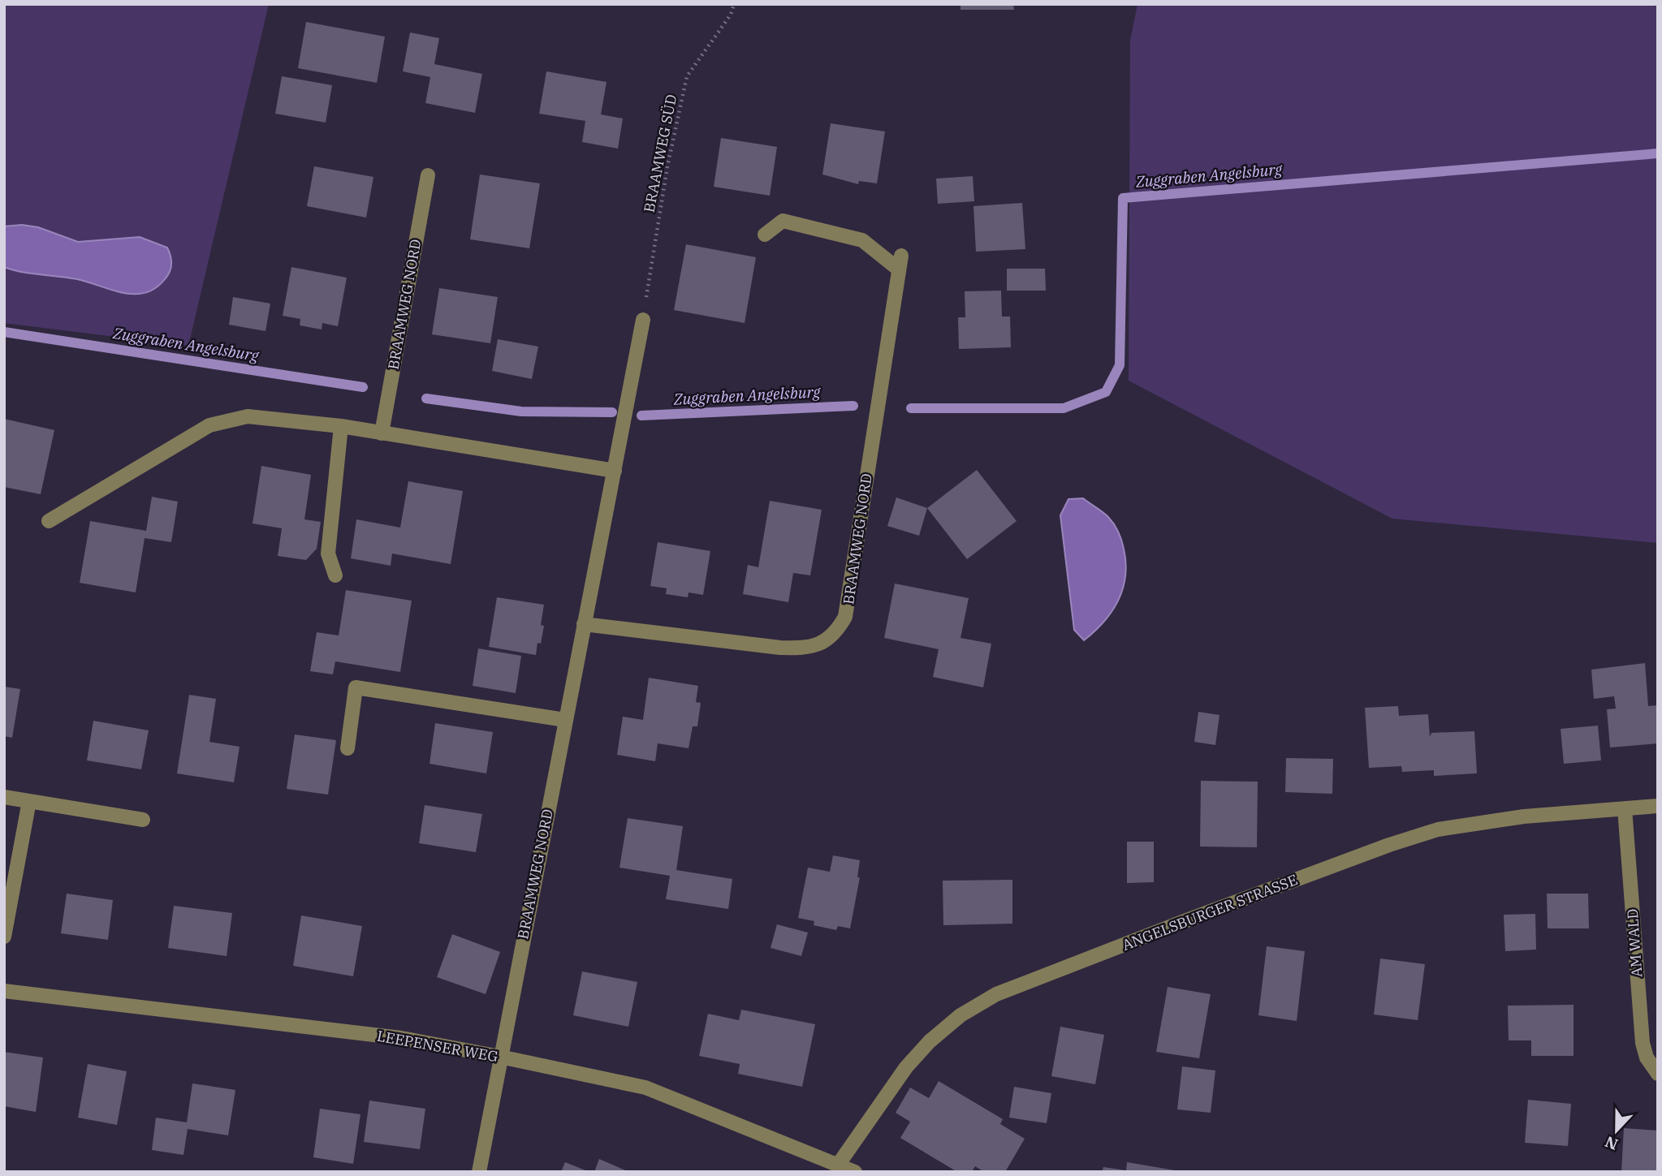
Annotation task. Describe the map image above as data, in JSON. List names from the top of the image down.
{
  "streets": {
    "street": [
      "BRAAMWEG NORD",
      "ANGELSBURGER STRASSE",
      "AM WALD",
      "LEEPENSER WEG"
    ],
    "path": ["BRAAMWEG SÜD"]
  },
  "crossings": [
    ["BRAAMWEG SÜD", "BRAAMWEG NORD"],
    ["BRAAMWEG NORD", "LEEPENSER WEG"],
    ["ANGELSBURGER STRASSE", "AM WALD"],
    ["ANGELSBURGER STRASSE", "LEEPENSER WEG"]
  ],
  "water": ["Zuggraben Angelsburg"],
  "north": "bottom"
}
